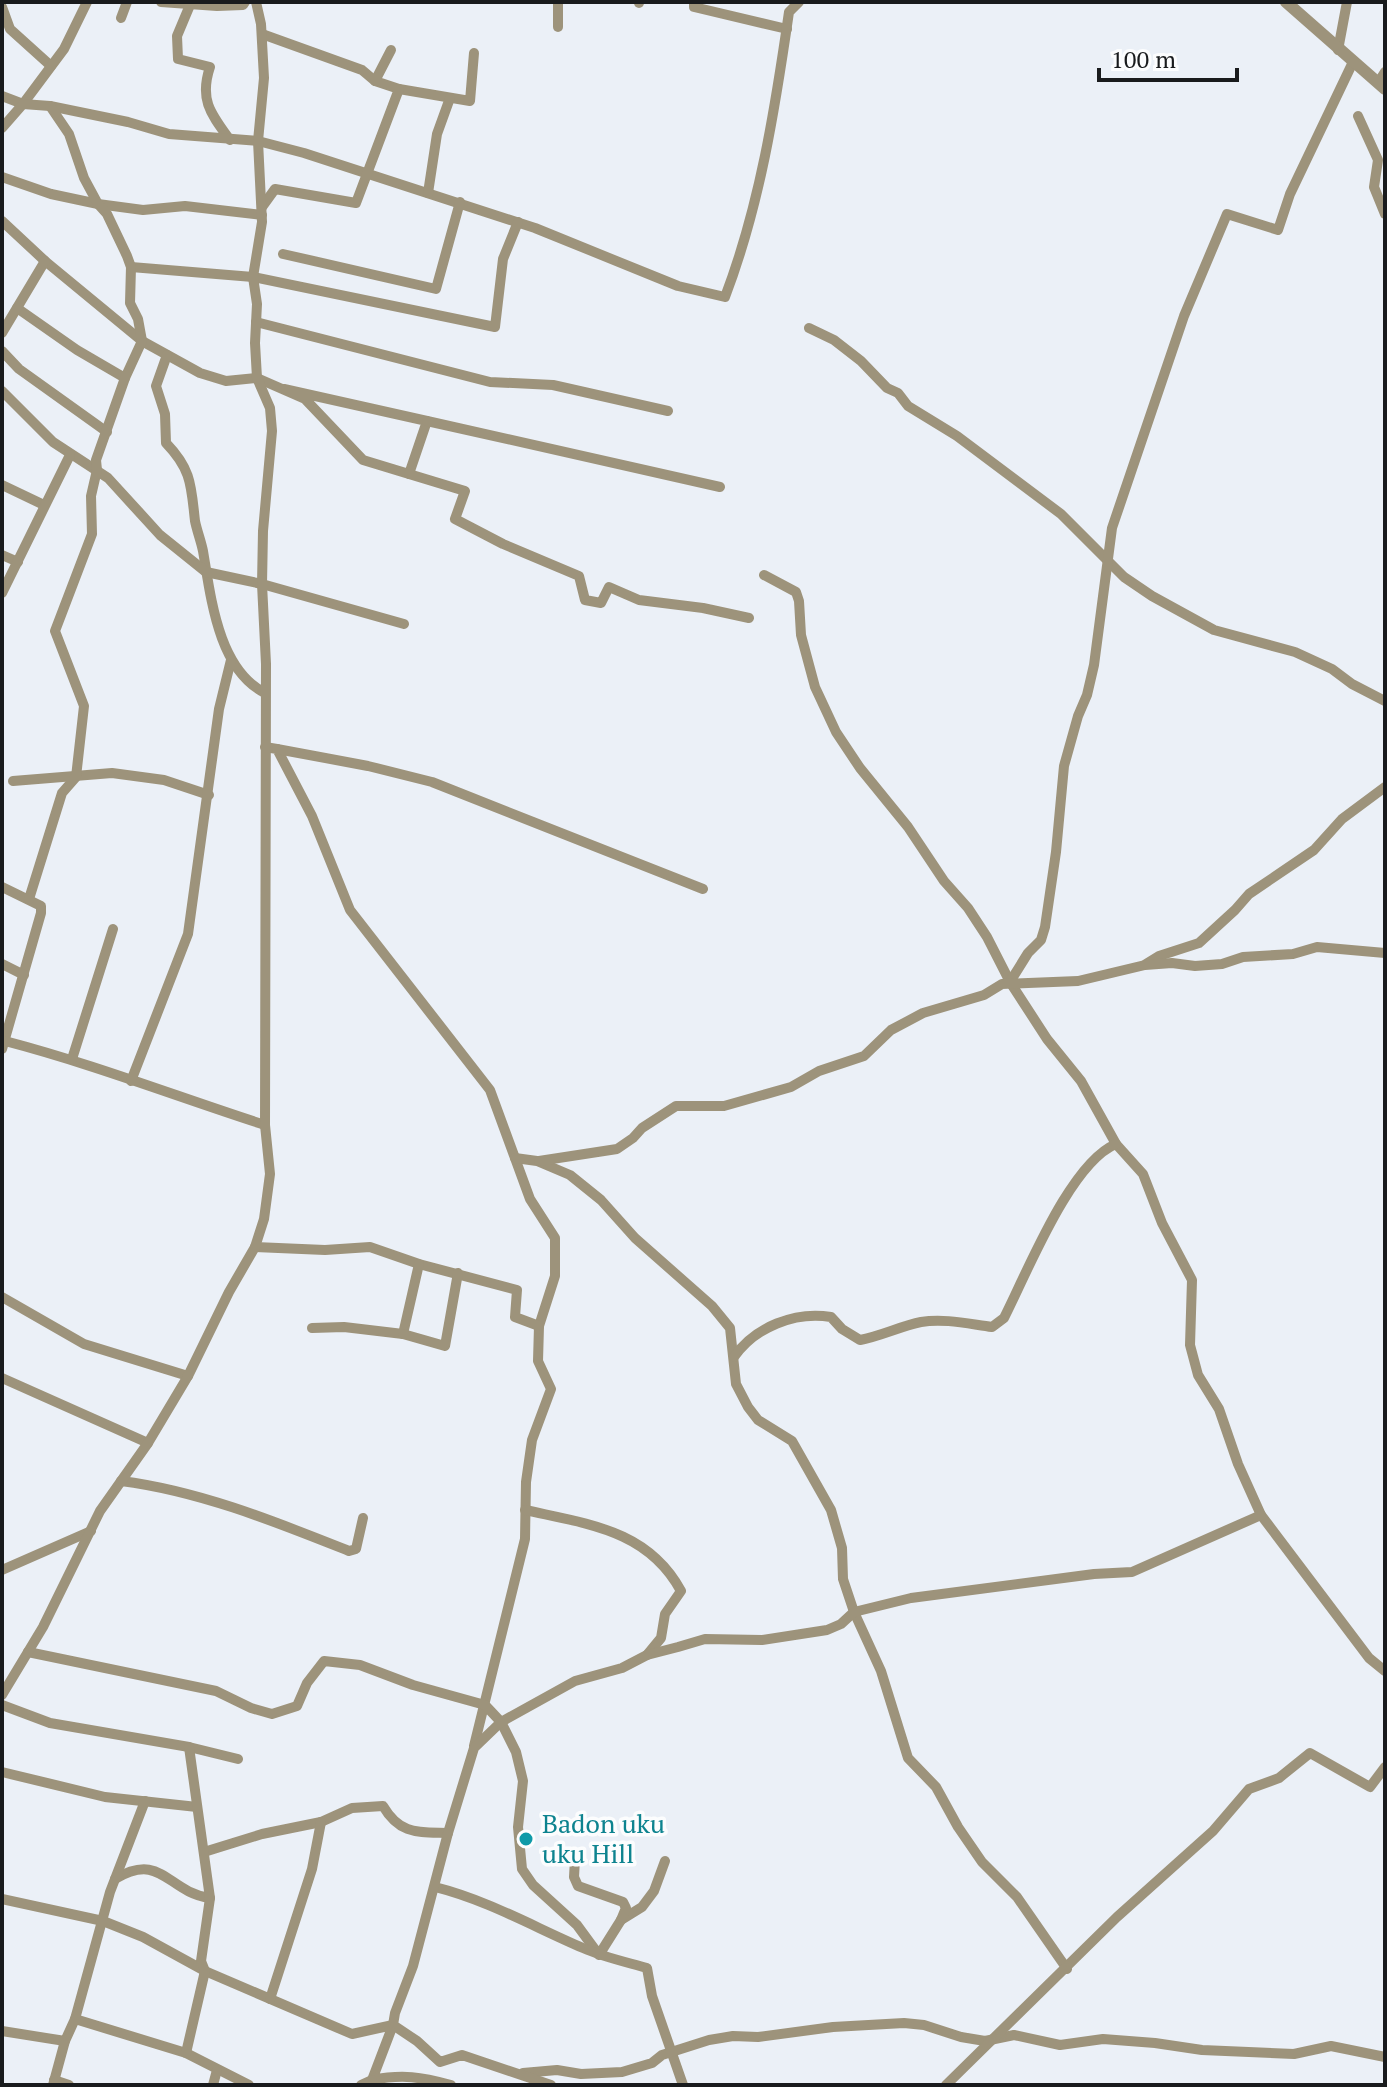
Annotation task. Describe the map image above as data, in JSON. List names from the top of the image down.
{
  "places": ["Badon uku uku Hill"],
  "scale_bar": "100 m"
}
